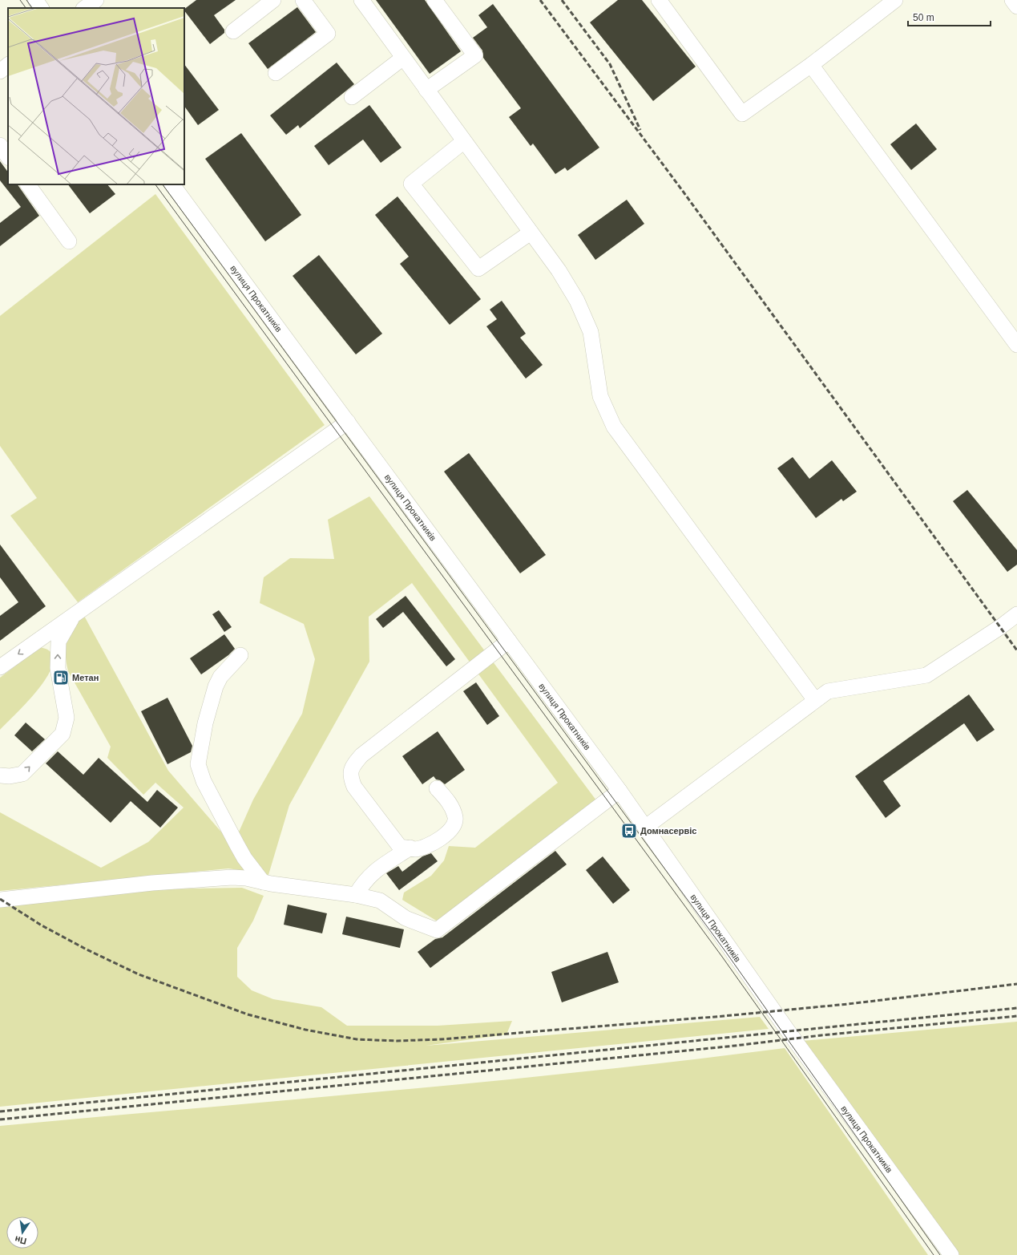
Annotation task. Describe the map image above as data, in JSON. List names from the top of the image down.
{
  "streets": {
    "street": ["вулиця Прокатників"]
  },
  "places": {
    "fuel station": ["Метан"],
    "bus stop": ["Домнасервіс"]
  },
  "scale_bar": "50 m",
  "north": "bottom"
}
